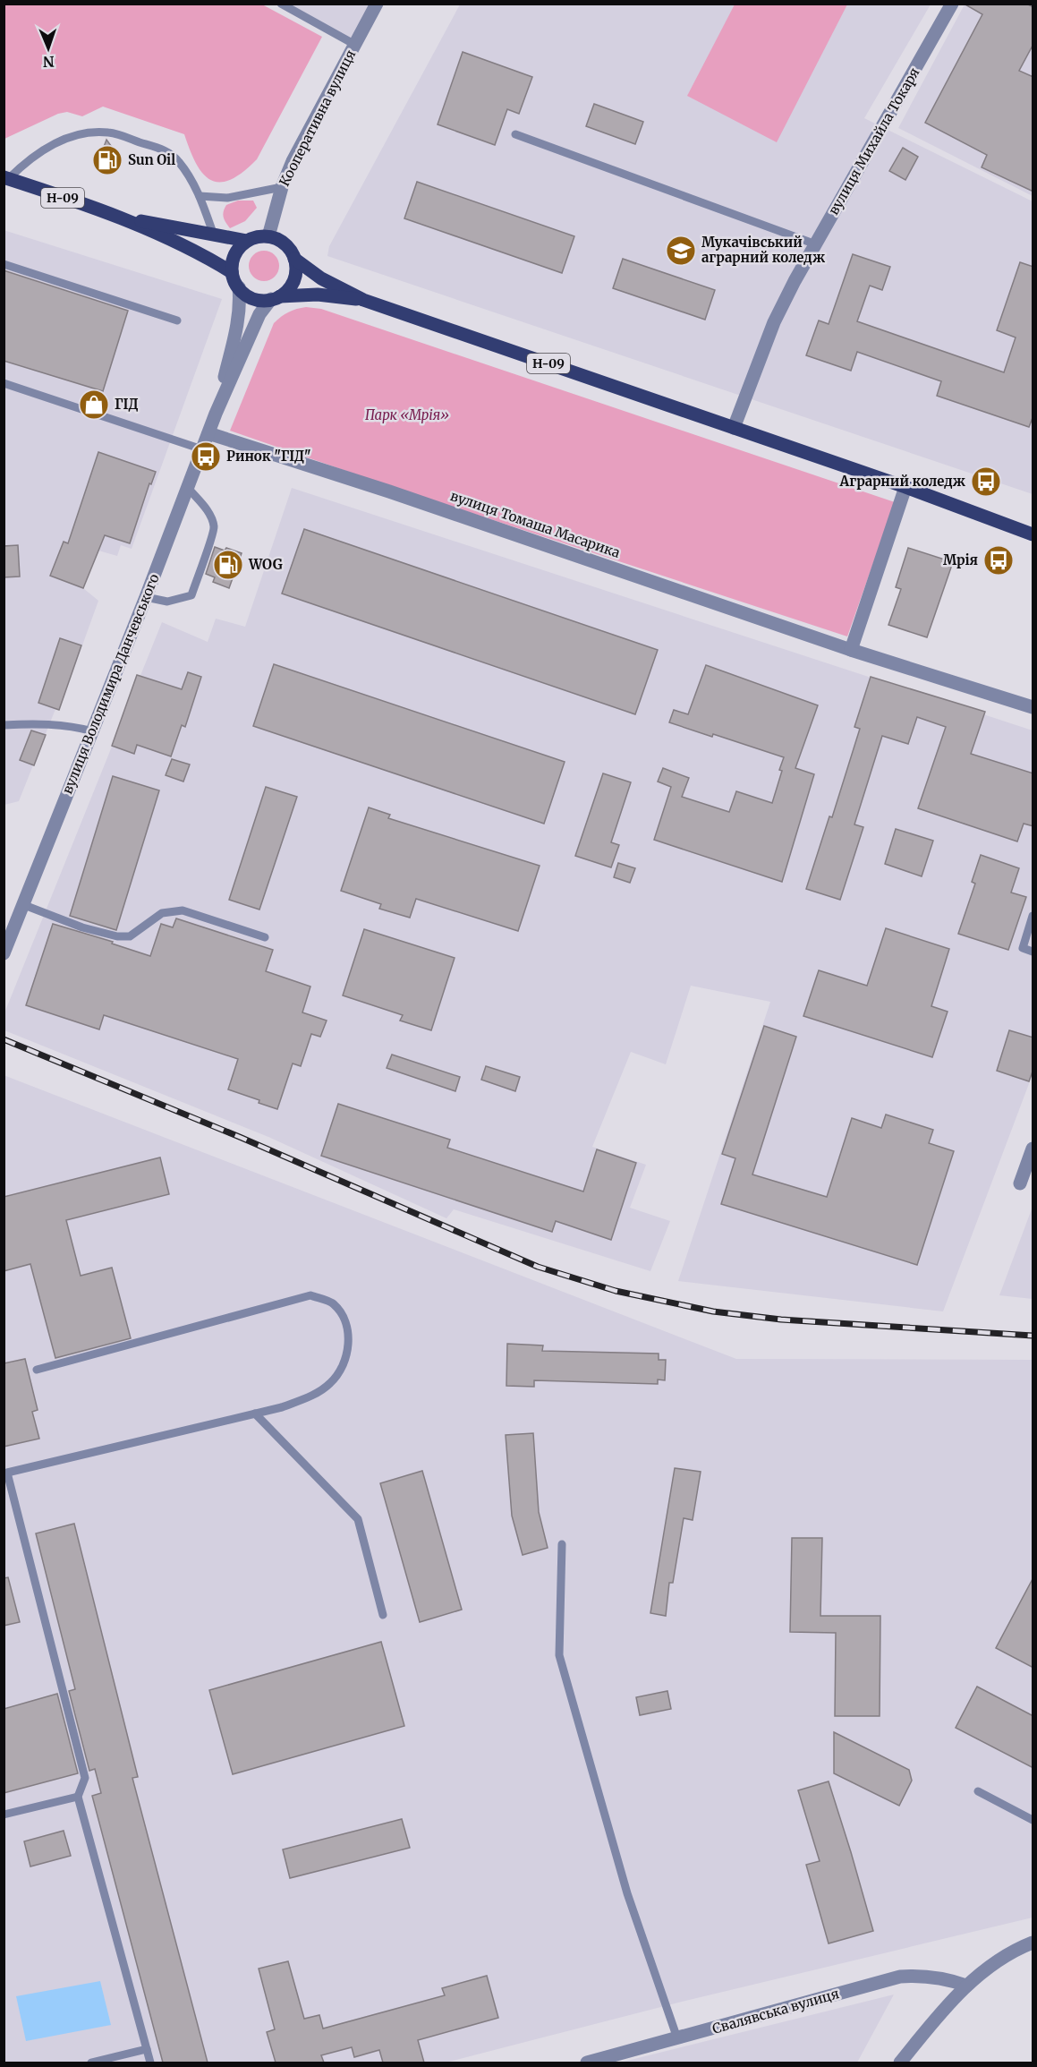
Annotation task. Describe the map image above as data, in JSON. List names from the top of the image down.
{
  "streets": {
    "main road": ["Н-09"],
    "street": [
      "Кооперативна вулиця",
      "вулиця Михайла Токаря",
      "вулиця Томаша Масарика",
      "вулиця Володимира Данчевського",
      "Свалявська вулиця"
    ]
  },
  "crossings": [
    ["Кооперативна вулиця", "Н-09"],
    ["Кооперативна вулиця", "вулиця Володимира Данчевського"],
    ["вулиця Михайла Токаря", "Н-09"],
    ["Н-09", "вулиця Володимира Данчевського"],
    ["вулиця Томаша Масарика", "вулиця Володимира Данчевського"]
  ],
  "parks": ["Парк «Мрія»"],
  "places": {
    "fuel station": ["Sun Oil", "WOG"],
    "school or university": ["Мукачівський аграрний коледж"],
    "shop": ["ГІД"],
    "bus stop": ["Ринок \"ГІД\"", "Аграрний коледж", "Мрія"]
  },
  "north": "bottom"
}
